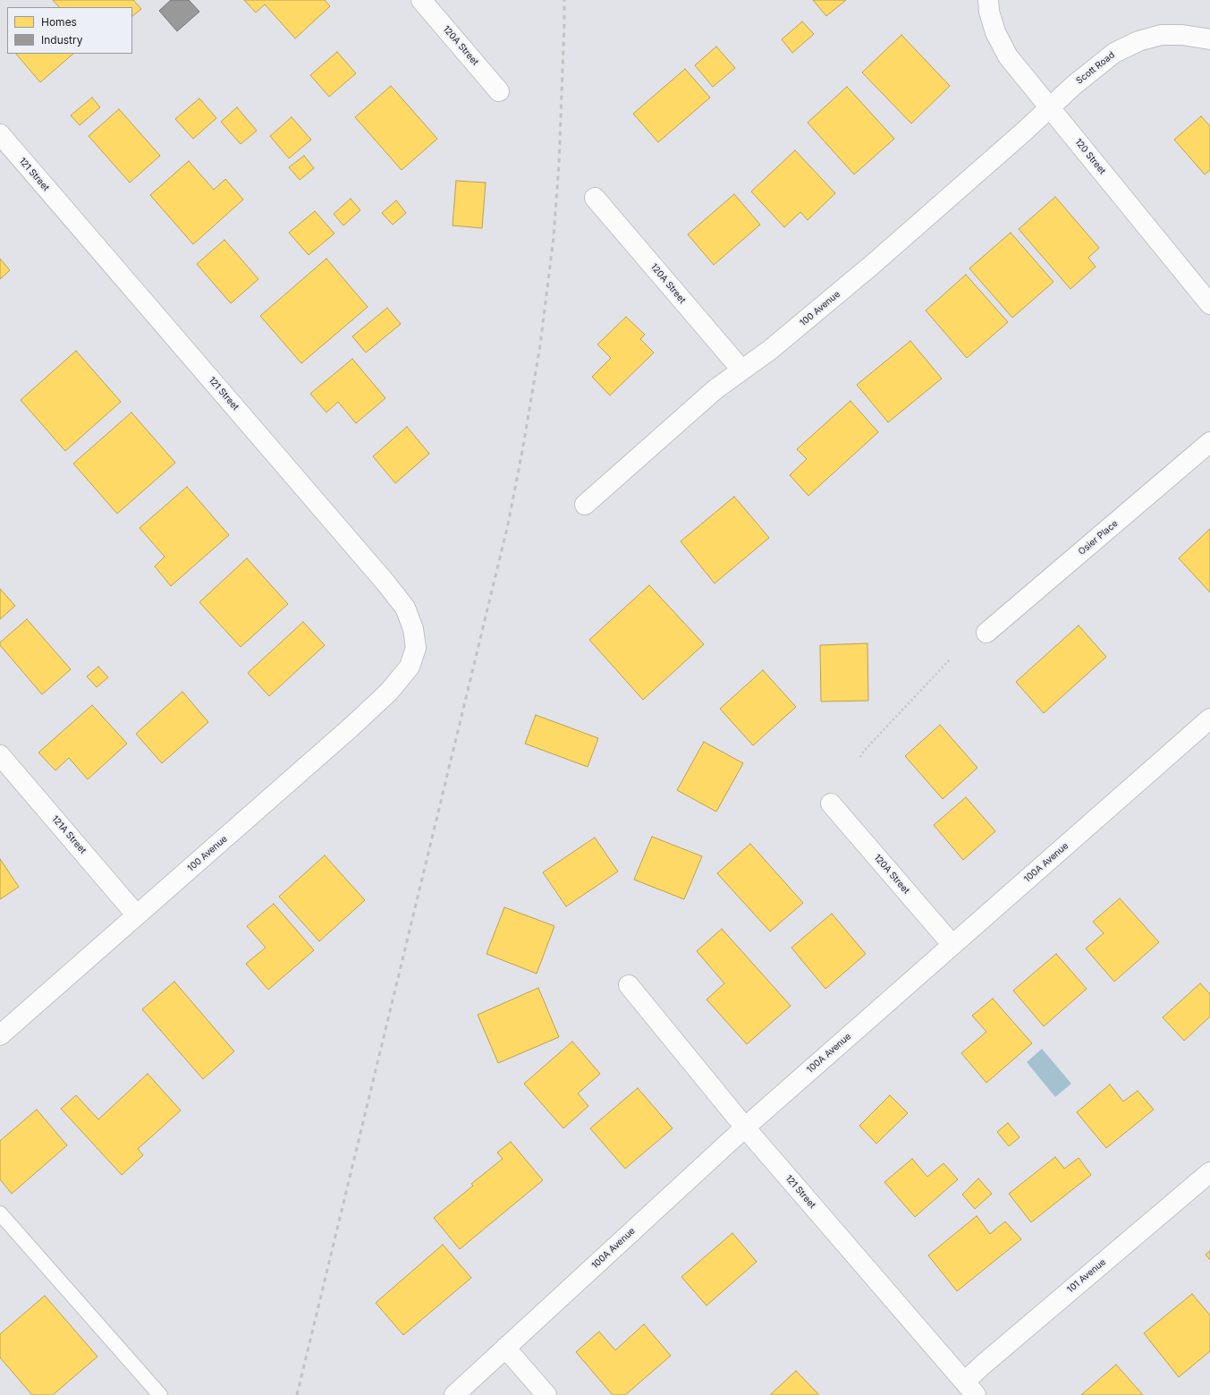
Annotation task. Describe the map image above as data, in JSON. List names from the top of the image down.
{
  "streets": {
    "street": [
      "120A Street",
      "Scott Road",
      "120 Street",
      "121 Street",
      "100 Avenue",
      "Osier Place",
      "121A Street",
      "100A Avenue",
      "101 Avenue"
    ]
  },
  "crossings": [
    ["120A Street", "100 Avenue"],
    ["120A Street", "100A Avenue"],
    ["Scott Road", "120 Street"],
    ["Scott Road", "100 Avenue"],
    ["120 Street", "100 Avenue"],
    ["121 Street", "100 Avenue"],
    ["121 Street", "100A Avenue"],
    ["121 Street", "101 Avenue"],
    ["100 Avenue", "121A Street"]
  ],
  "legend": ["Homes", "Industry"]
}
